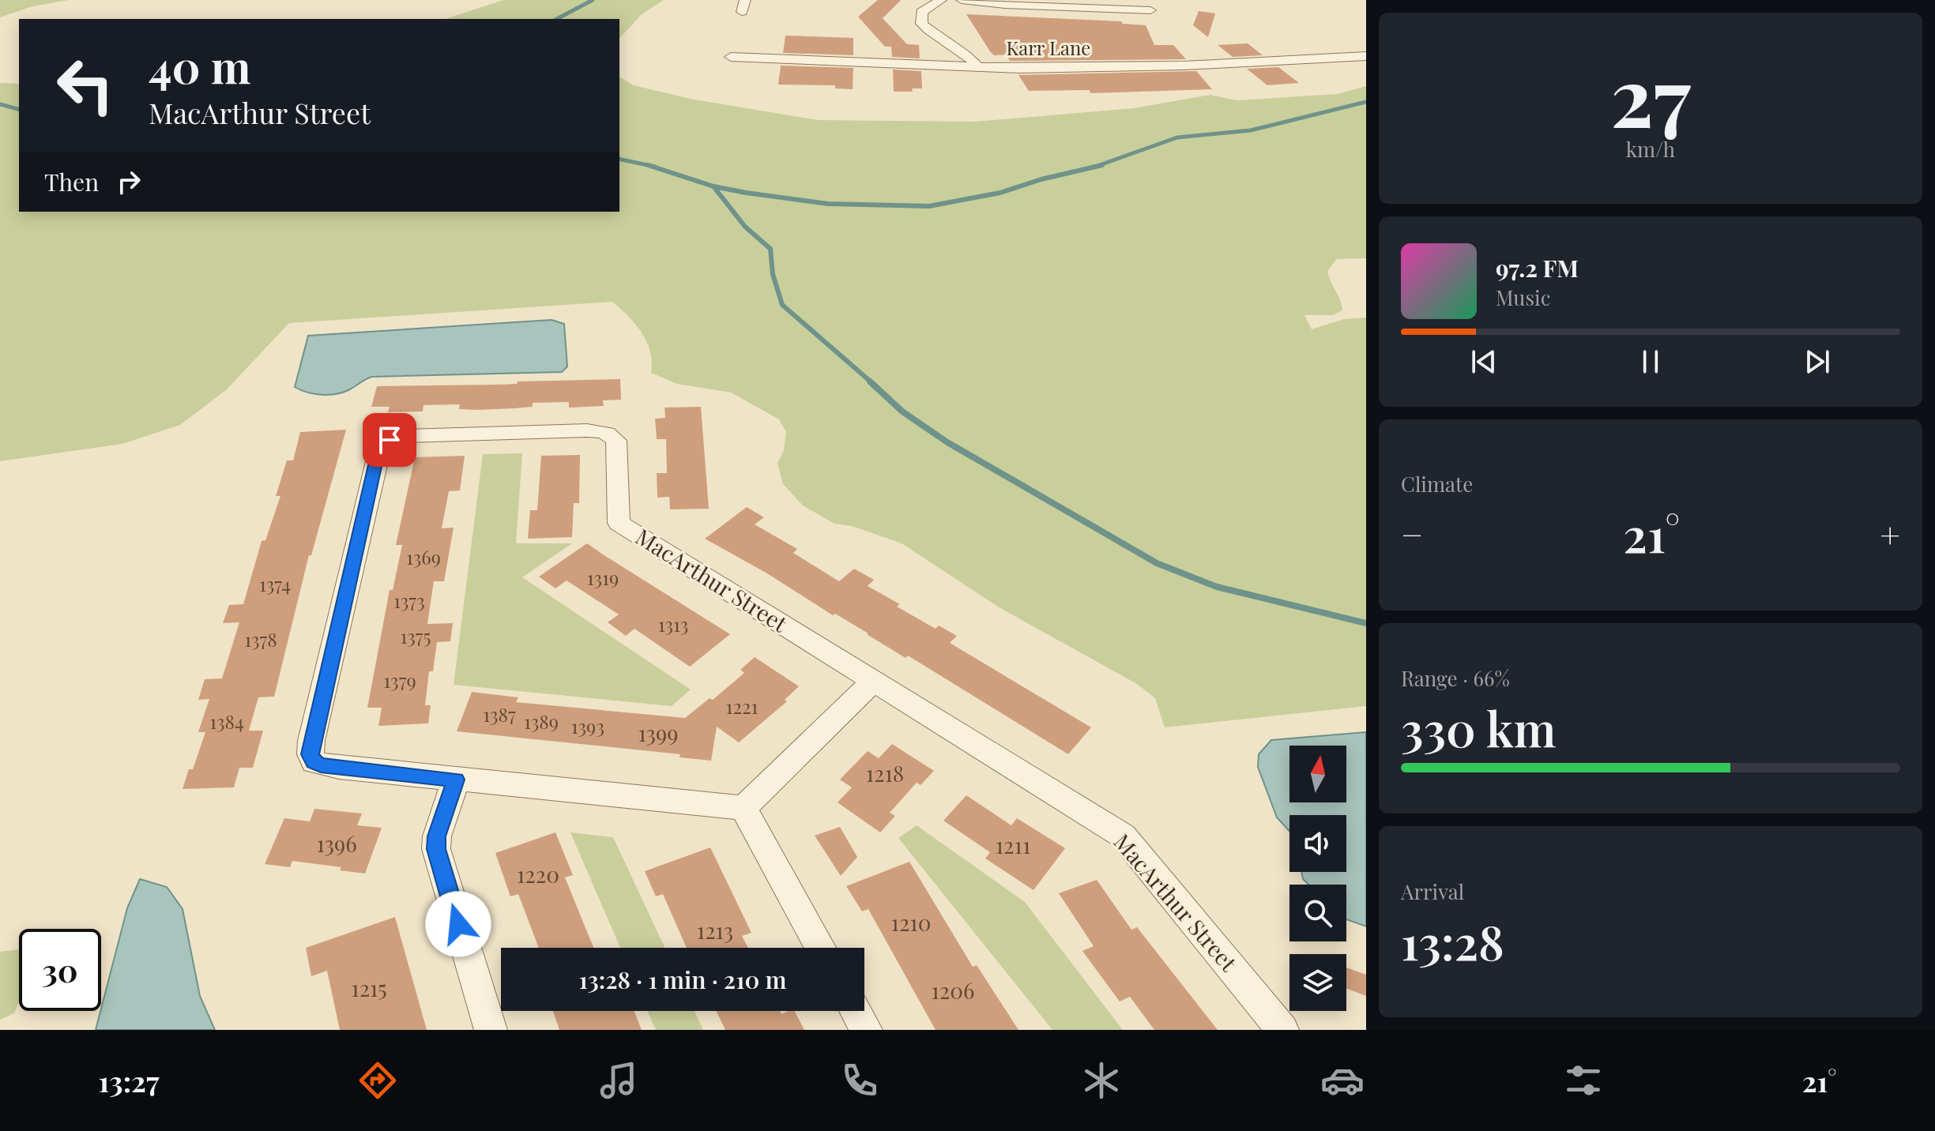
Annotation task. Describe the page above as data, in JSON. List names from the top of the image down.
{
  "streets": {
    "street": ["Karr Lane", "MacArthur Street"]
  },
  "house_numbers": [
    "1369",
    "1319",
    "1374",
    "1373",
    "1313",
    "1375",
    "1378",
    "1379",
    "1221",
    "1387",
    "1384",
    "1389",
    "1393",
    "1399",
    "1218",
    "1396",
    "1211",
    "1220",
    "1210",
    "1213",
    "1215",
    "1206"
  ],
  "north": "top",
  "page": {
    "tile": [
      ["27", "km/h"],
      "Climate",
      ["Range · 66%", "330 km"],
      ["Arrival", "13:28"]
    ],
    "turn": ["40 m", "MacArthur Street"],
    "then": "Then",
    "song": ["97.2 FM", "Music"],
    "heat": ["−", "21°", "+"],
    "limit": "30",
    "trip": "13:28 · 1 min · 210 m",
    "tabs": ["13:27", "21°"]
  }
}
